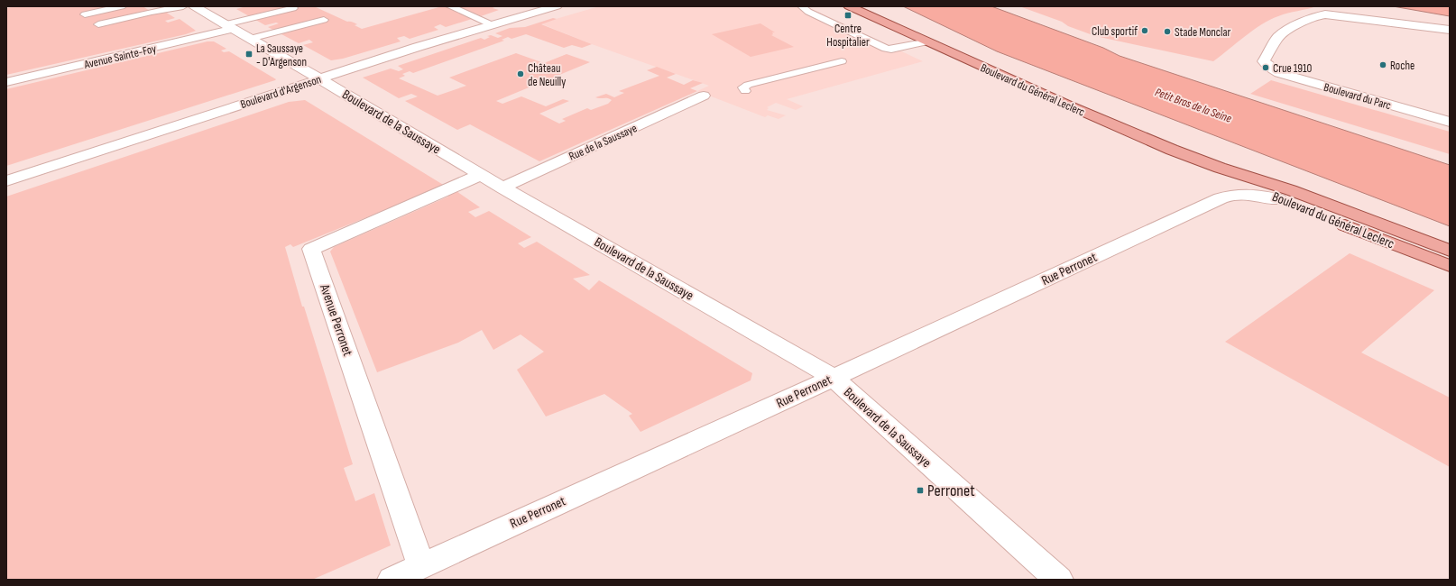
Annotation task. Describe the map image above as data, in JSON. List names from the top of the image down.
{
  "streets": {
    "main road": ["Boulevard du Général Leclerc"],
    "street": [
      "Avenue Sainte-Foy",
      "Boulevard d'Argenson",
      "Boulevard du Parc",
      "Boulevard de la Saussaye",
      "Rue de la Saussaye",
      "Rue Perronet",
      "Avenue Perronet"
    ]
  },
  "crossings": [
    ["Avenue Sainte-Foy", "Boulevard de la Saussaye"],
    ["Boulevard du Général Leclerc", "Rue Perronet"],
    ["Boulevard d'Argenson", "Boulevard de la Saussaye"],
    ["Boulevard de la Saussaye", "Rue de la Saussaye"],
    ["Boulevard de la Saussaye", "Rue Perronet"],
    ["Boulevard de la Saussaye", "Avenue Perronet"],
    ["Rue Perronet", "Avenue Perronet"]
  ],
  "water": ["Petit Bras de la Seine"],
  "places": {
    "transit": ["Centre Hospitalier", "La Saussaye - D'Argenson", "Perronet"],
    "other": [
      "Club sportif",
      "Stade Monclar",
      "Roche",
      "Crue 1910",
      "Château de Neuilly"
    ]
  }
}
